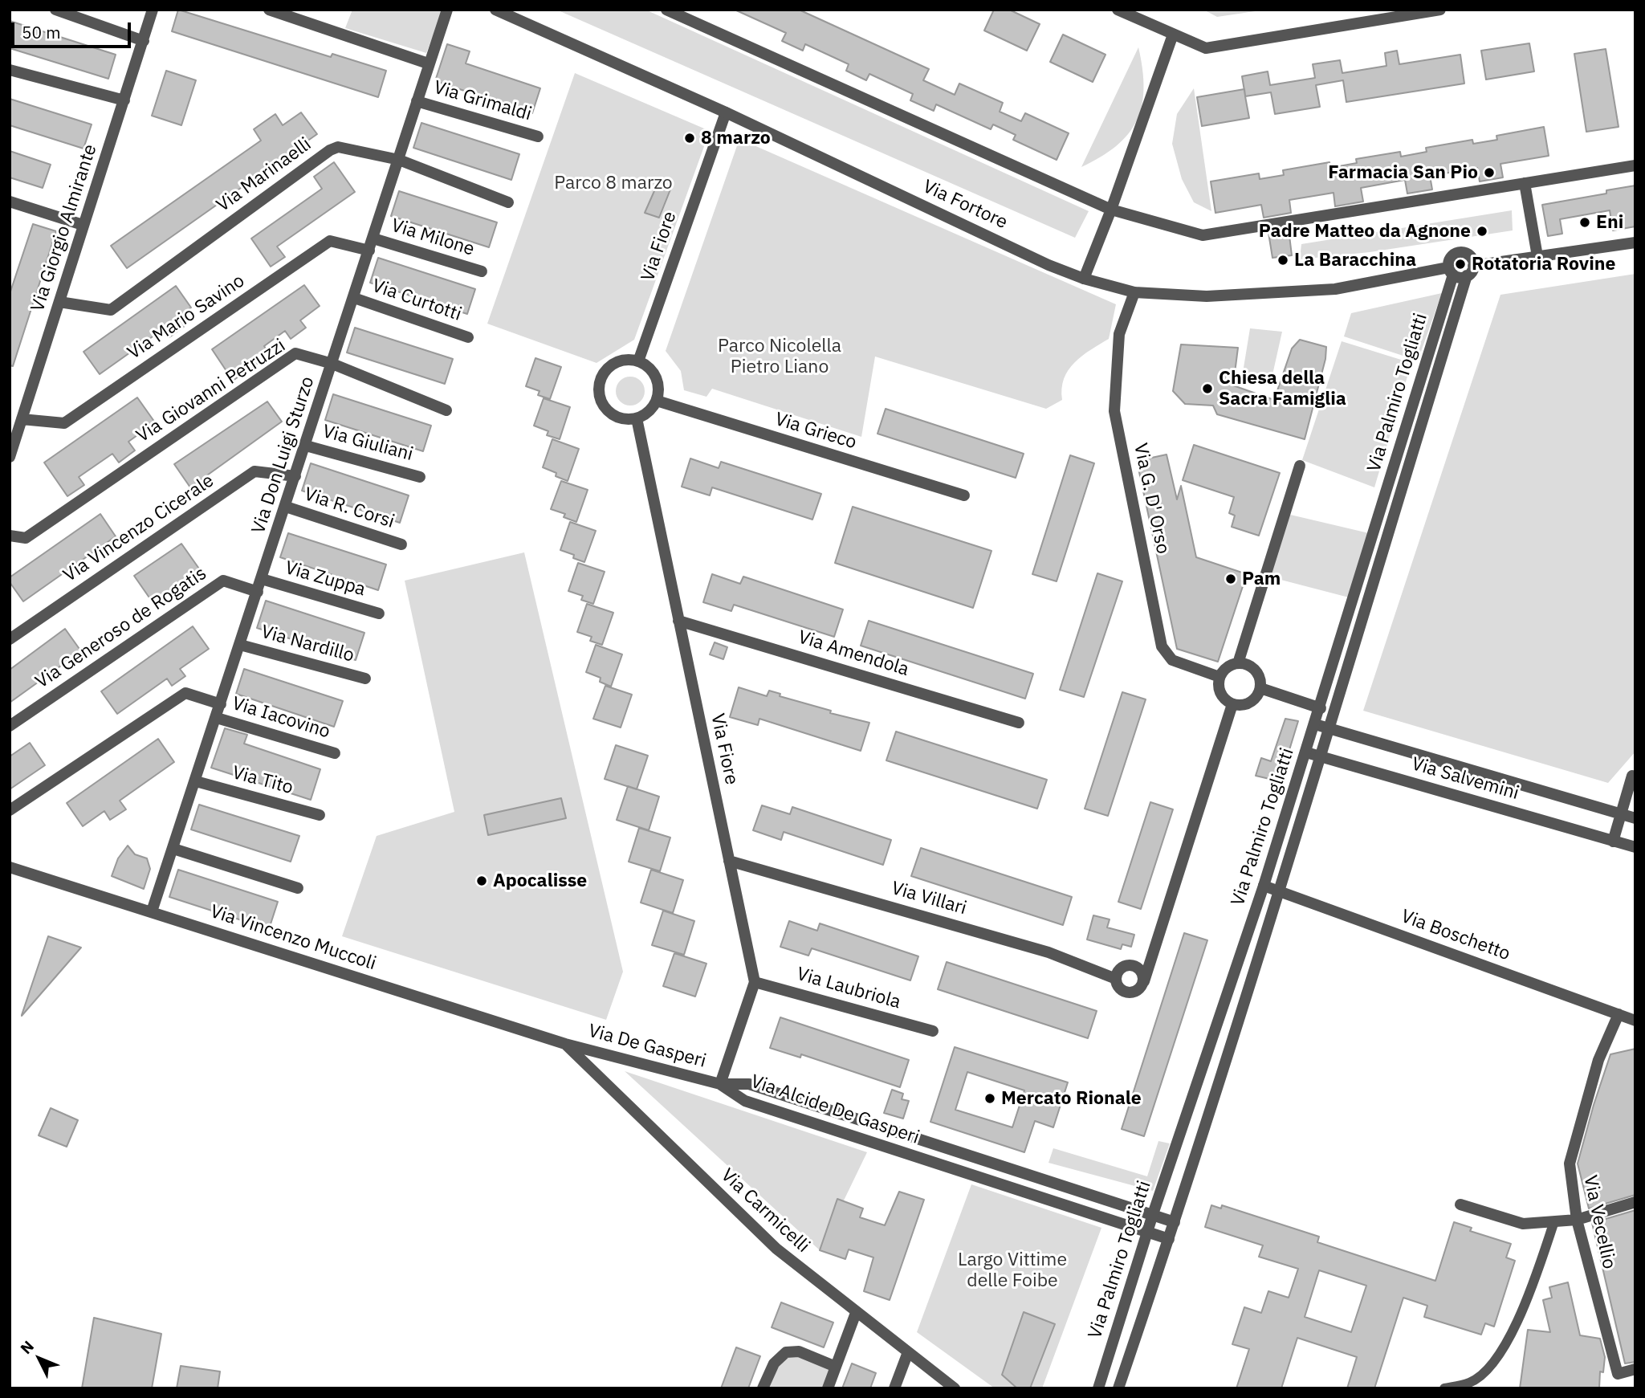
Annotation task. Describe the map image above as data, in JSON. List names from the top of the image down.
{
  "streets": {
    "street": [
      "Via Grimaldi",
      "Via Marinaelli",
      "Via Fortore",
      "Via Giorgio Almirante",
      "Via Milone",
      "Via Fiore",
      "Via Curtotti",
      "Via Mario Savino",
      "Via Giovanni Petruzzi",
      "Via Palmiro Togliatti",
      "Via Grieco",
      "Via Giuliani",
      "Via Don Luigi Sturzo",
      "Via G. D' Orso",
      "Via R. Corsi",
      "Via Vincenzo Cicerale",
      "Via Zuppa",
      "Via Generoso de Rogatis",
      "Via Nardillo",
      "Via Amendola",
      "Via Iacovino",
      "Via Salvemini",
      "Via Tito",
      "Via Villari",
      "Via Boschetto",
      "Via Vincenzo Muccoli",
      "Via Laubriola",
      "Via De Gasperi",
      "Via Alcide De Gasperi",
      "Via Carmicelli",
      "Via Vecellio"
    ]
  },
  "crossings": [
    ["Via Grimaldi", "Via Don Luigi Sturzo"],
    ["Via Marinaelli", "Via Giorgio Almirante"],
    ["Via Marinaelli", "Via Don Luigi Sturzo"],
    ["Via Fortore", "Via Fiore"],
    ["Via Fortore", "Via Palmiro Togliatti"],
    ["Via Fortore", "Via G. D' Orso"],
    ["Via Giorgio Almirante", "Via Mario Savino"],
    ["Via Milone", "Via Mario Savino"],
    ["Via Milone", "Via Don Luigi Sturzo"],
    ["Via Fiore", "Via Grieco"],
    ["Via Fiore", "Via Amendola"],
    ["Via Fiore", "Via Villari"],
    ["Via Fiore", "Via Laubriola"],
    ["Via Curtotti", "Via Don Luigi Sturzo"],
    ["Via Mario Savino", "Via Don Luigi Sturzo"],
    ["Via Giovanni Petruzzi", "Via Don Luigi Sturzo"],
    ["Via Palmiro Togliatti", "Via Salvemini"],
    ["Via Palmiro Togliatti", "Via Boschetto"],
    ["Via Palmiro Togliatti", "Via Alcide De Gasperi"],
    ["Via Giuliani", "Via Don Luigi Sturzo"],
    ["Via Don Luigi Sturzo", "Via R. Corsi"],
    ["Via Don Luigi Sturzo", "Via Vincenzo Cicerale"],
    ["Via Don Luigi Sturzo", "Via Zuppa"],
    ["Via Don Luigi Sturzo", "Via Generoso de Rogatis"],
    ["Via Don Luigi Sturzo", "Via Nardillo"],
    ["Via Don Luigi Sturzo", "Via Iacovino"],
    ["Via Don Luigi Sturzo", "Via Tito"],
    ["Via Don Luigi Sturzo", "Via Vincenzo Muccoli"],
    ["Via Boschetto", "Via Vecellio"],
    ["Via Vincenzo Muccoli", "Via De Gasperi"],
    ["Via Vincenzo Muccoli", "Via Carmicelli"],
    ["Via De Gasperi", "Via Alcide De Gasperi"],
    ["Via De Gasperi", "Via Carmicelli"]
  ],
  "parks": ["Parco 8 marzo", "Parco Nicolella Pietro Liano", "Largo Vittime delle Foibe"],
  "places": [
    "8 marzo",
    "Farmacia San Pio",
    "Eni",
    "Padre Matteo da Agnone",
    "La Baracchina",
    "Rotatoria Rovine",
    "Chiesa della Sacra Famiglia",
    "Pam",
    "Apocalisse",
    "Mercato Rionale"
  ],
  "scale_bar": "50 m",
  "north": "top left"
}
